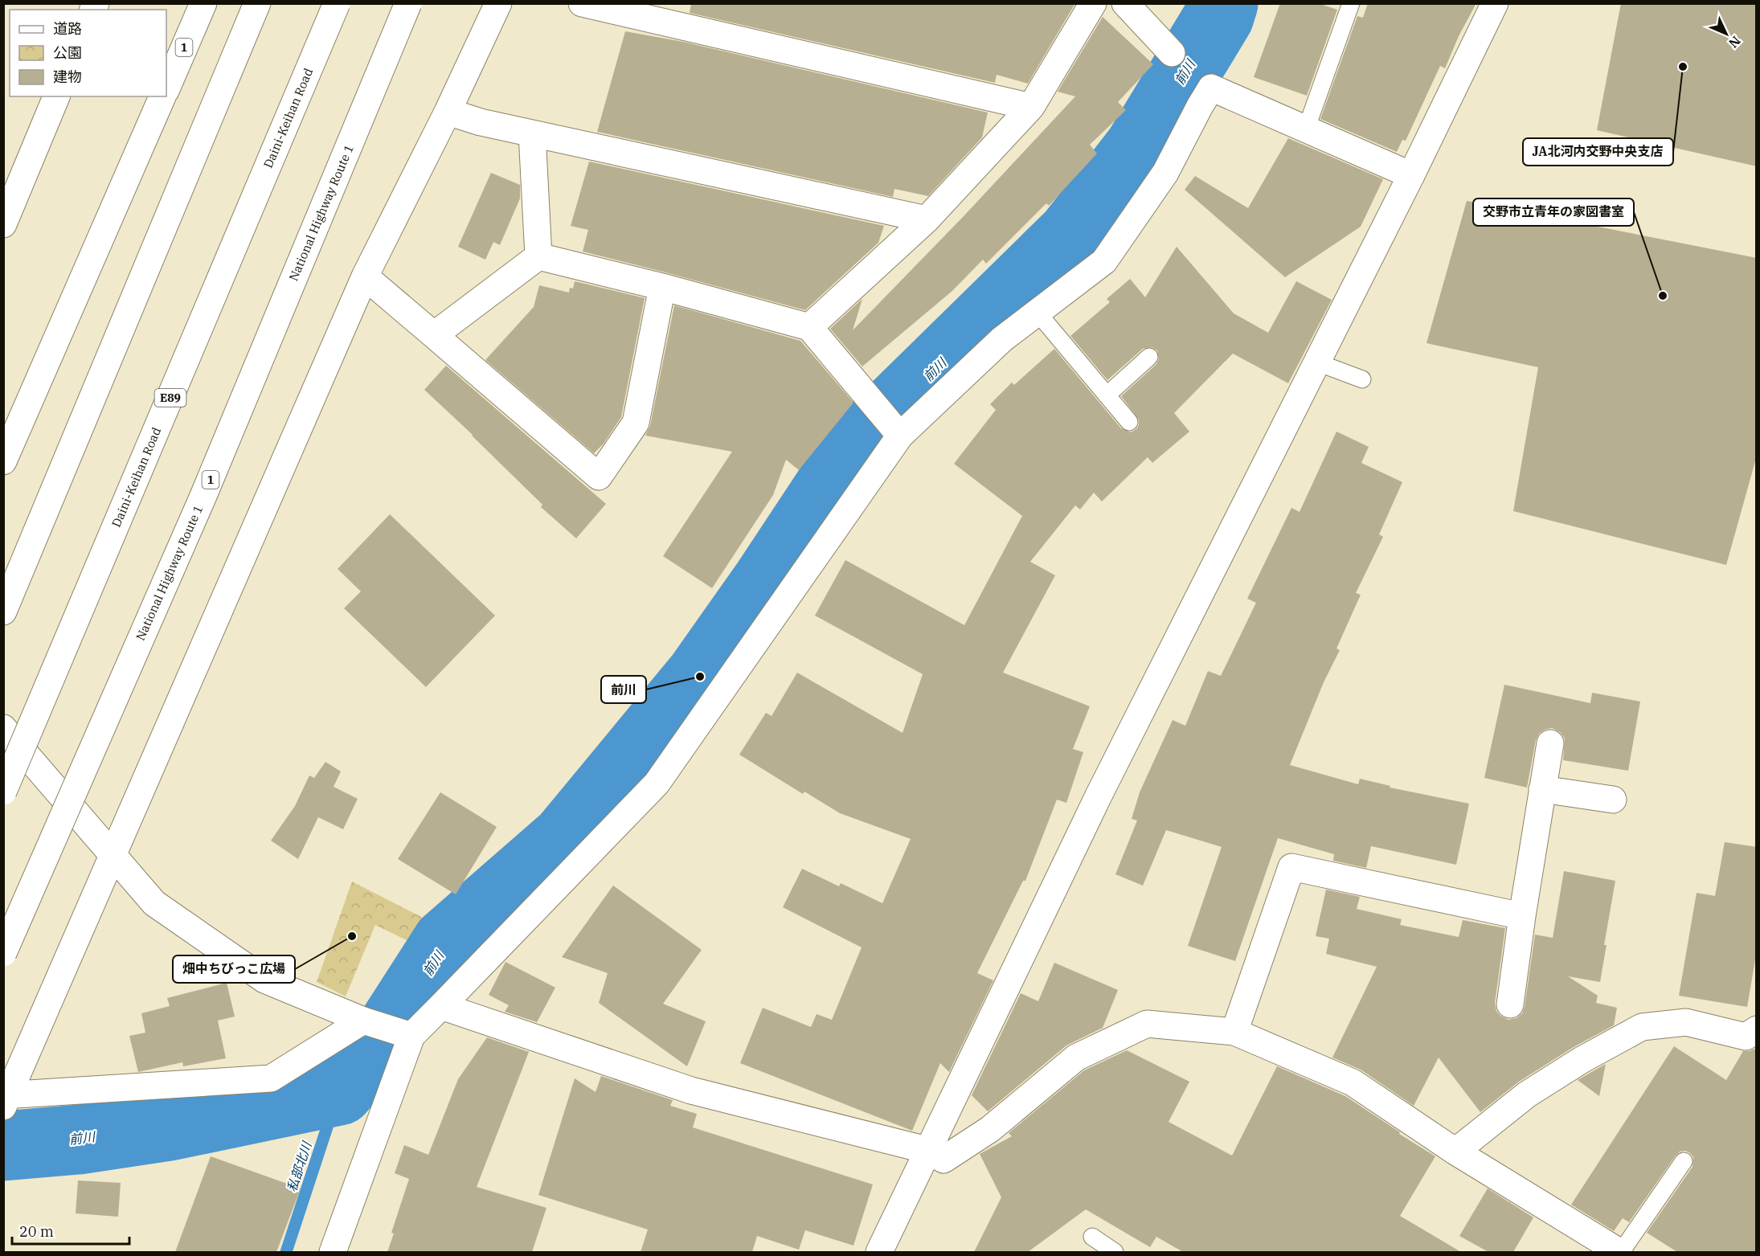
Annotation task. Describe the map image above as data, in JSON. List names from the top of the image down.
{
  "streets": {
    "main road": [
      "1",
      "Daini-Keihan Road",
      "National Highway Route 1",
      "E89"
    ]
  },
  "water": ["前川", "私部北川"],
  "places": [
    "JA北河内交野中央支店",
    "交野市立青年の家図書室",
    "前川",
    "畑中ちびっこ広場"
  ],
  "legend": ["道路", "公園", "建物"],
  "scale_bar": "20 m",
  "north": "bottom right"
}
